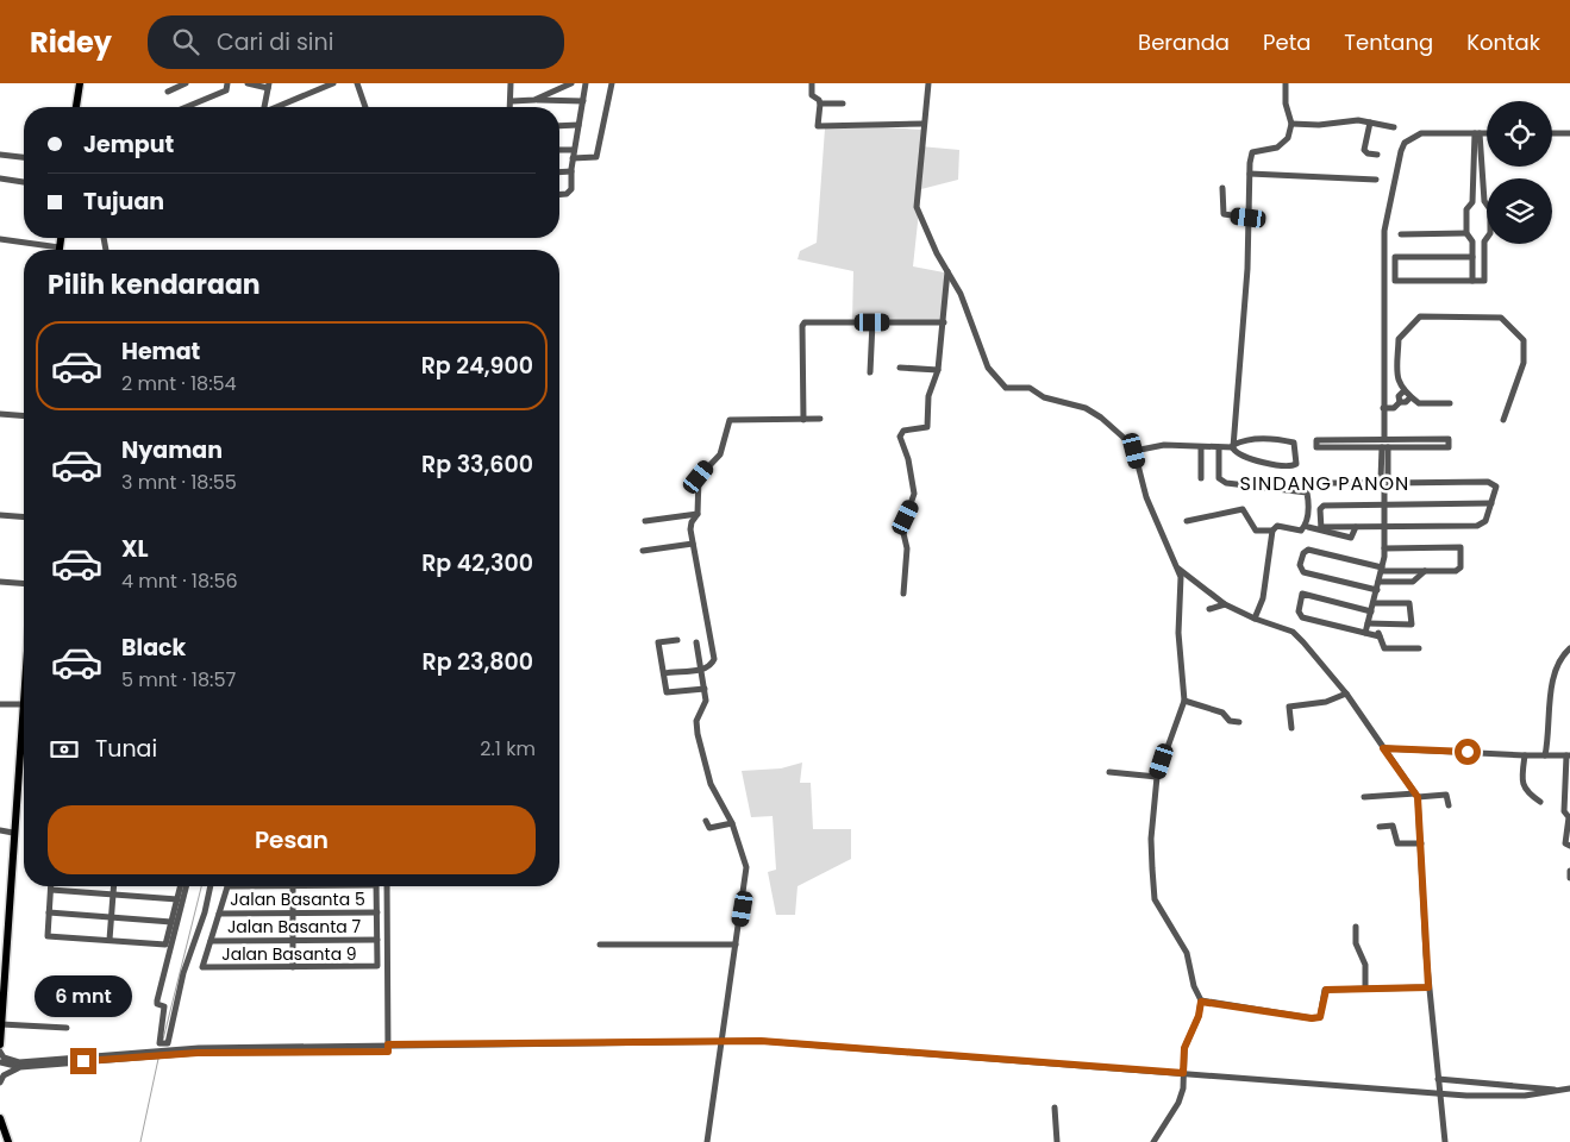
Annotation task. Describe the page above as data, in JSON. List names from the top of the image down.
{
  "streets": {
    "street": ["Jalan Basanta 5", "Jalan Basanta 7", "Jalan Basanta 9"]
  },
  "crossings": [
    ["Jalan Basanta 7", "Jalan Basanta 9"]
  ],
  "districts": ["SINDANG PANON"],
  "page": {
    "header": "Ridey",
    "search": "Cari di sini",
    "nav": [
      "Beranda",
      "Peta",
      "Tentang",
      "Kontak"
    ],
    "banner": ["Jemput", "Tujuan"],
    "heading": "Pilih kendaraan",
    "list": [
      {
        "name": "Hemat",
        "note": "2 mnt · 18:54",
        "value": "Rp 24,900"
      },
      {
        "name": "Nyaman",
        "note": "3 mnt · 18:55",
        "value": "Rp 33,600"
      },
      {
        "name": "XL",
        "note": "4 mnt · 18:56",
        "value": "Rp 42,300"
      },
      {
        "name": "Black",
        "note": "5 mnt · 18:57",
        "value": "Rp 23,800"
      }
    ],
    "pay": ["Tunai", "2.1 km"],
    "buttons": "Pesan",
    "bubble": "6 mnt"
  }
}
